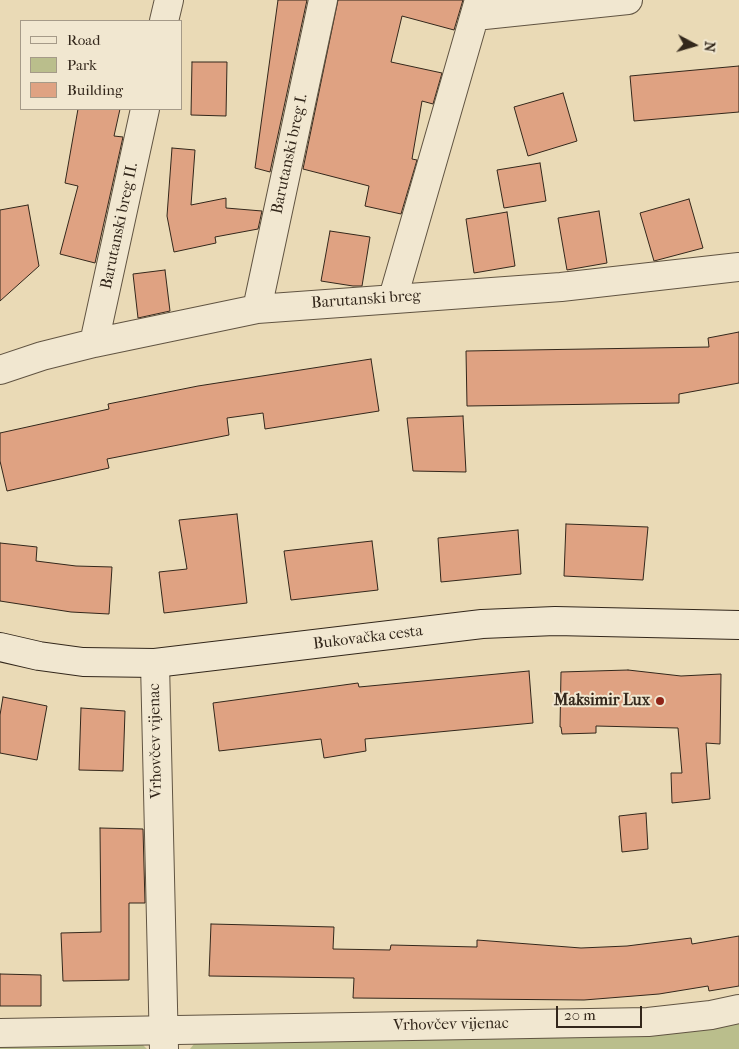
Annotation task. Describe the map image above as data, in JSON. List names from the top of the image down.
{
  "streets": {
    "street": [
      "Barutanski breg I.",
      "Barutanski breg II.",
      "Barutanski breg",
      "Bukovačka cesta",
      "Vrhovčev vijenac"
    ]
  },
  "crossings": [
    ["Barutanski breg I.", "Barutanski breg"],
    ["Barutanski breg II.", "Barutanski breg"],
    ["Bukovačka cesta", "Vrhovčev vijenac"]
  ],
  "places": ["Maksimir Lux"],
  "legend": ["Road", "Park", "Building"],
  "scale_bar": "20 m",
  "north": "right"
}
